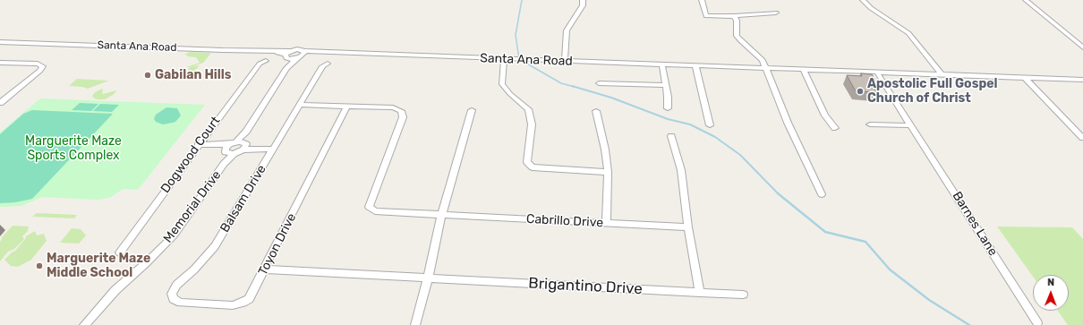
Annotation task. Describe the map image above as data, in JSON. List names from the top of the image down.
{
  "streets": {
    "street": [
      "Santa Ana Road",
      "Dogwood Court",
      "Balsam Drive",
      "Memorial Drive",
      "Cabrillo Drive",
      "Barnes Lane",
      "Toyon Drive",
      "Brigantino Drive"
    ]
  },
  "crossings": [
    ["Santa Ana Road", "Barnes Lane"],
    ["Balsam Drive", "Toyon Drive"],
    ["Cabrillo Drive", "Toyon Drive"],
    ["Toyon Drive", "Brigantino Drive"]
  ],
  "parks": ["Marguerite Maze Sports Complex"],
  "places": ["Gabilan Hills", "Apostolic Full Gospel Church of Christ", "Marguerite Maze Middle School"],
  "north": "top"
}
